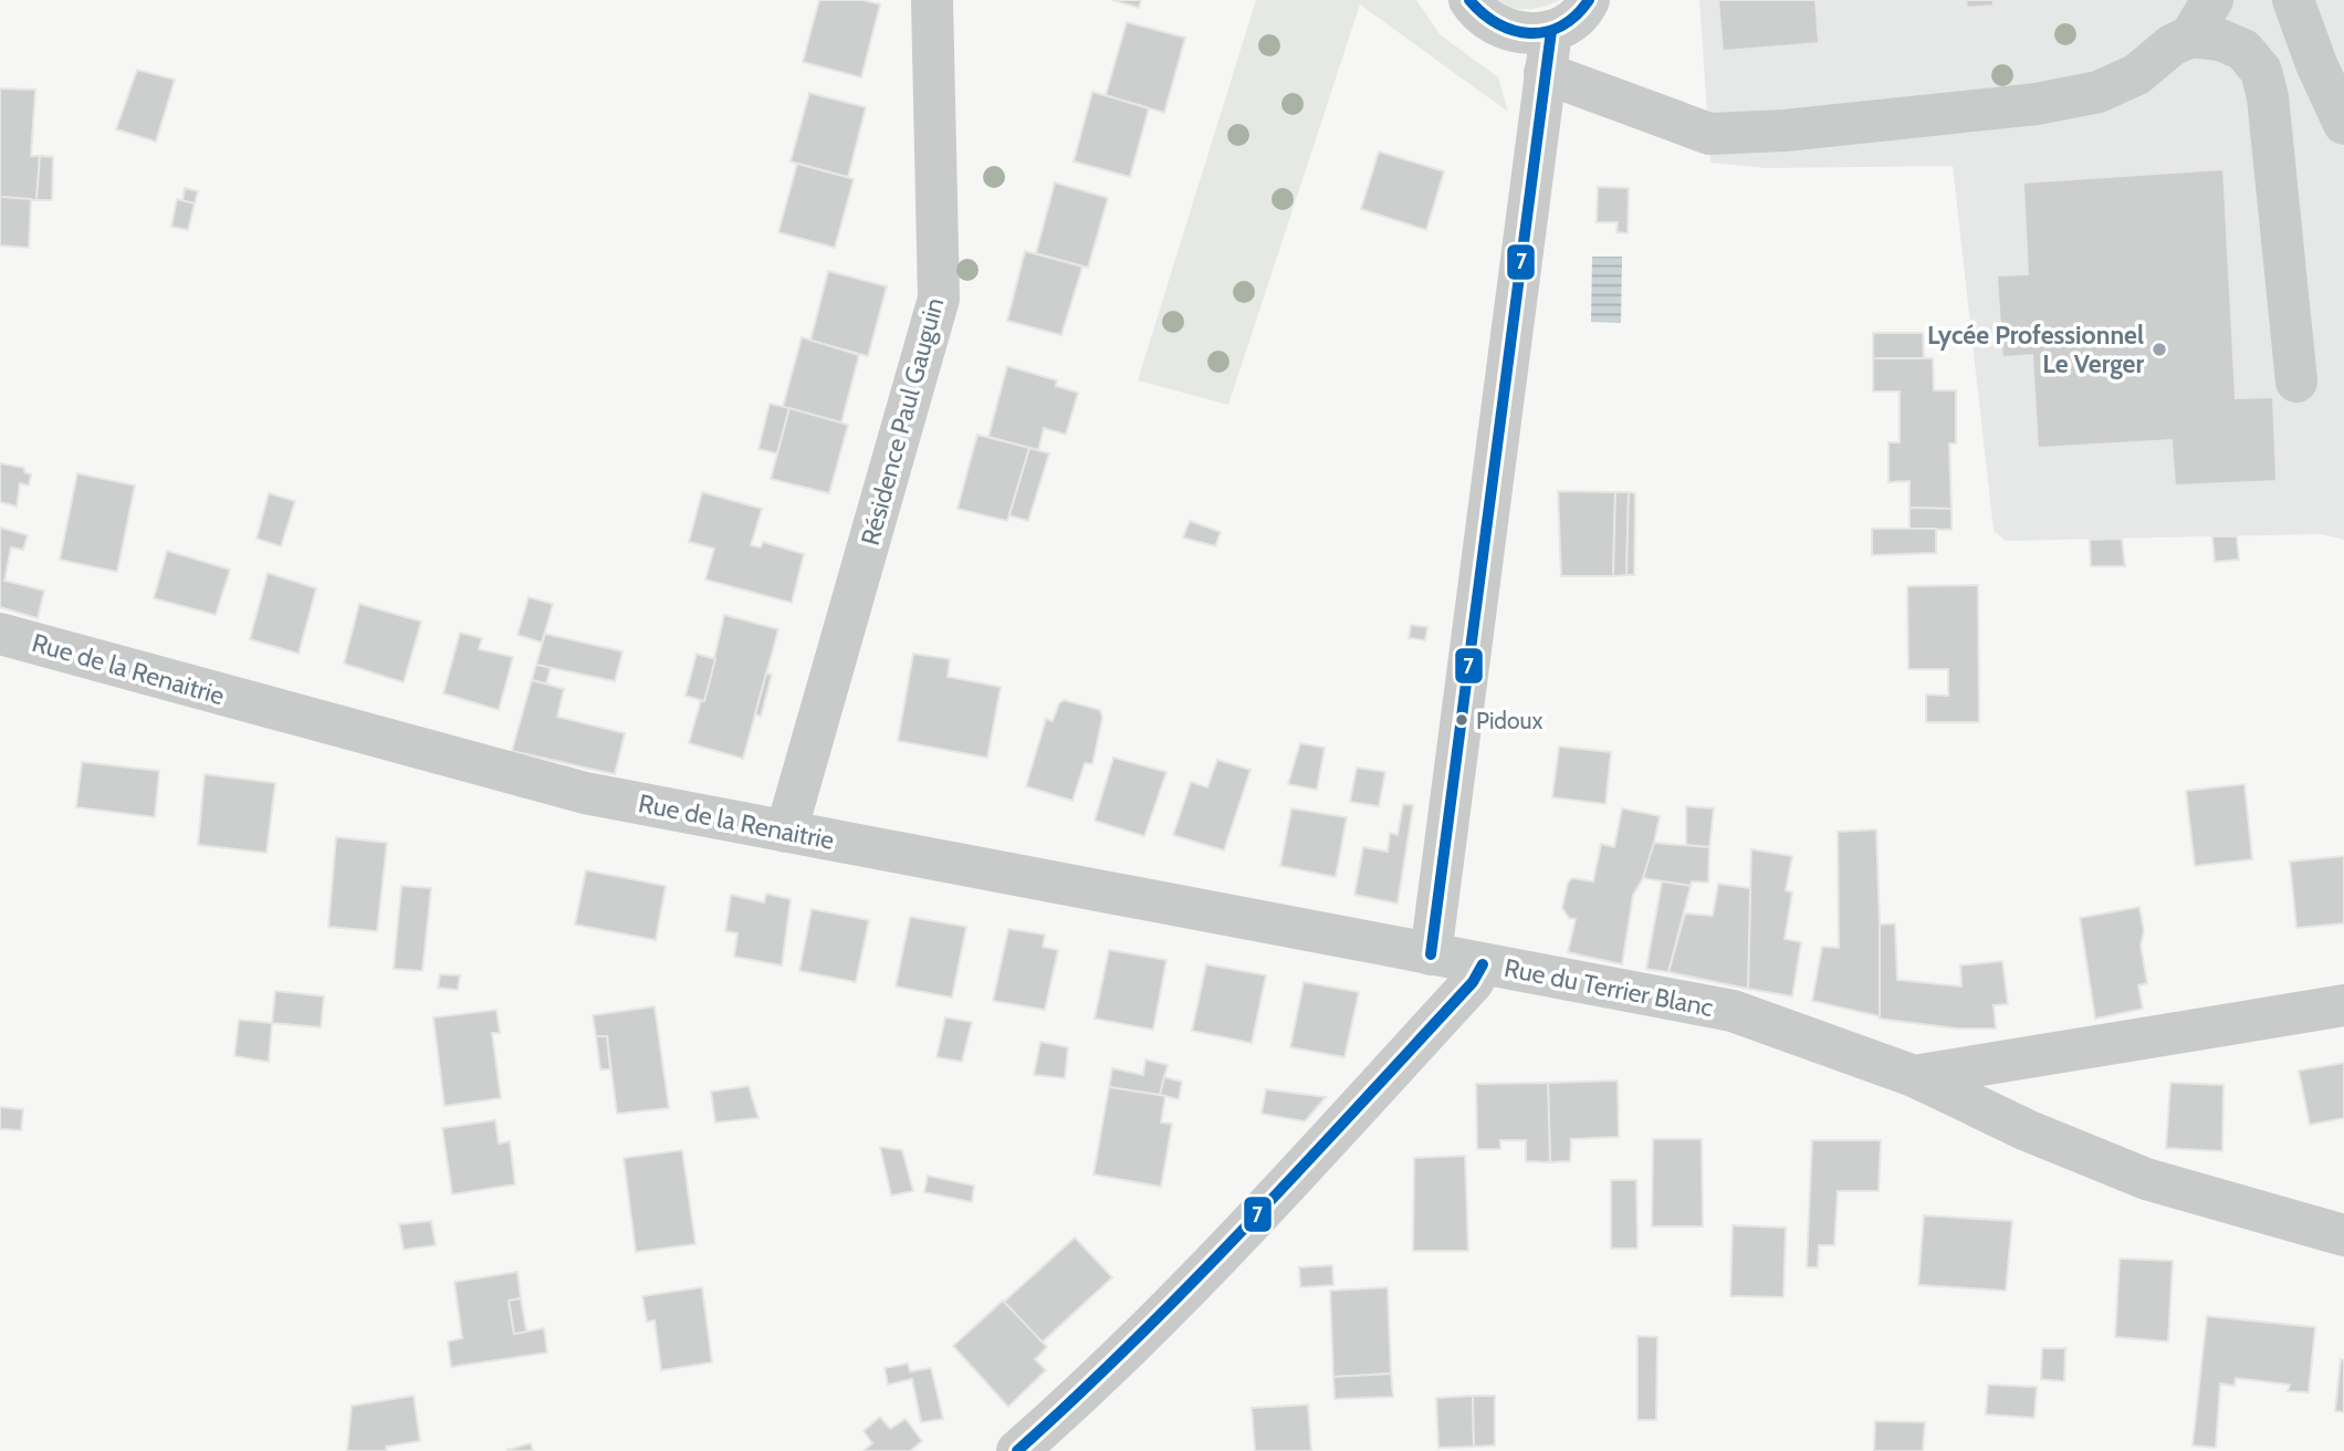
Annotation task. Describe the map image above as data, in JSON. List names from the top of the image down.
{
  "streets": {
    "street": ["Résidence Paul Gauguin", "Rue de la Renaitrie", "Rue du Terrier Blanc"]
  },
  "crossings": [
    ["Résidence Paul Gauguin", "Rue de la Renaitrie"],
    ["Rue de la Renaitrie", "Rue du Terrier Blanc"]
  ],
  "places": ["Lycée Professionnel Le Verger", "Pidoux"],
  "lines": ["transit line 7"]
}
